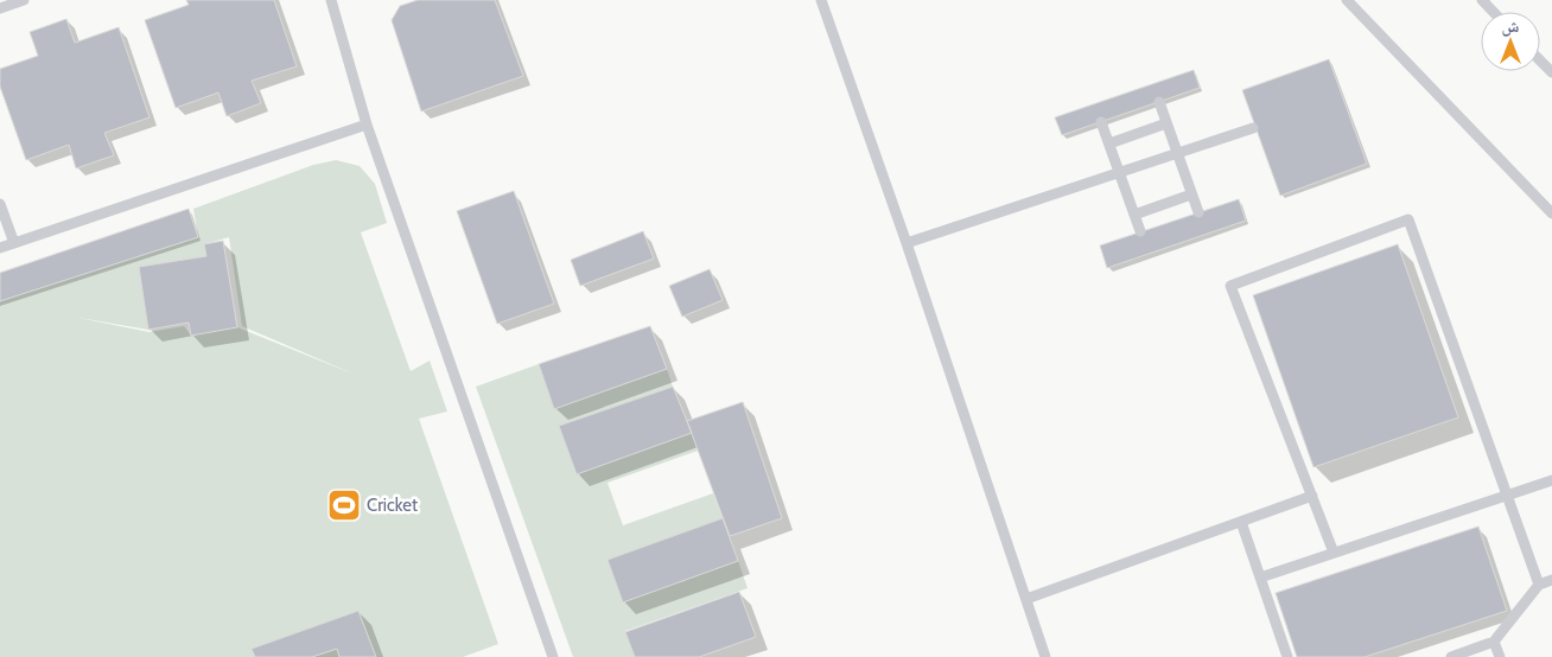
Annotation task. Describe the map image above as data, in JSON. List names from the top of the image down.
{
  "places": {
    "sports": ["Cricket"]
  },
  "north": "top"
}
